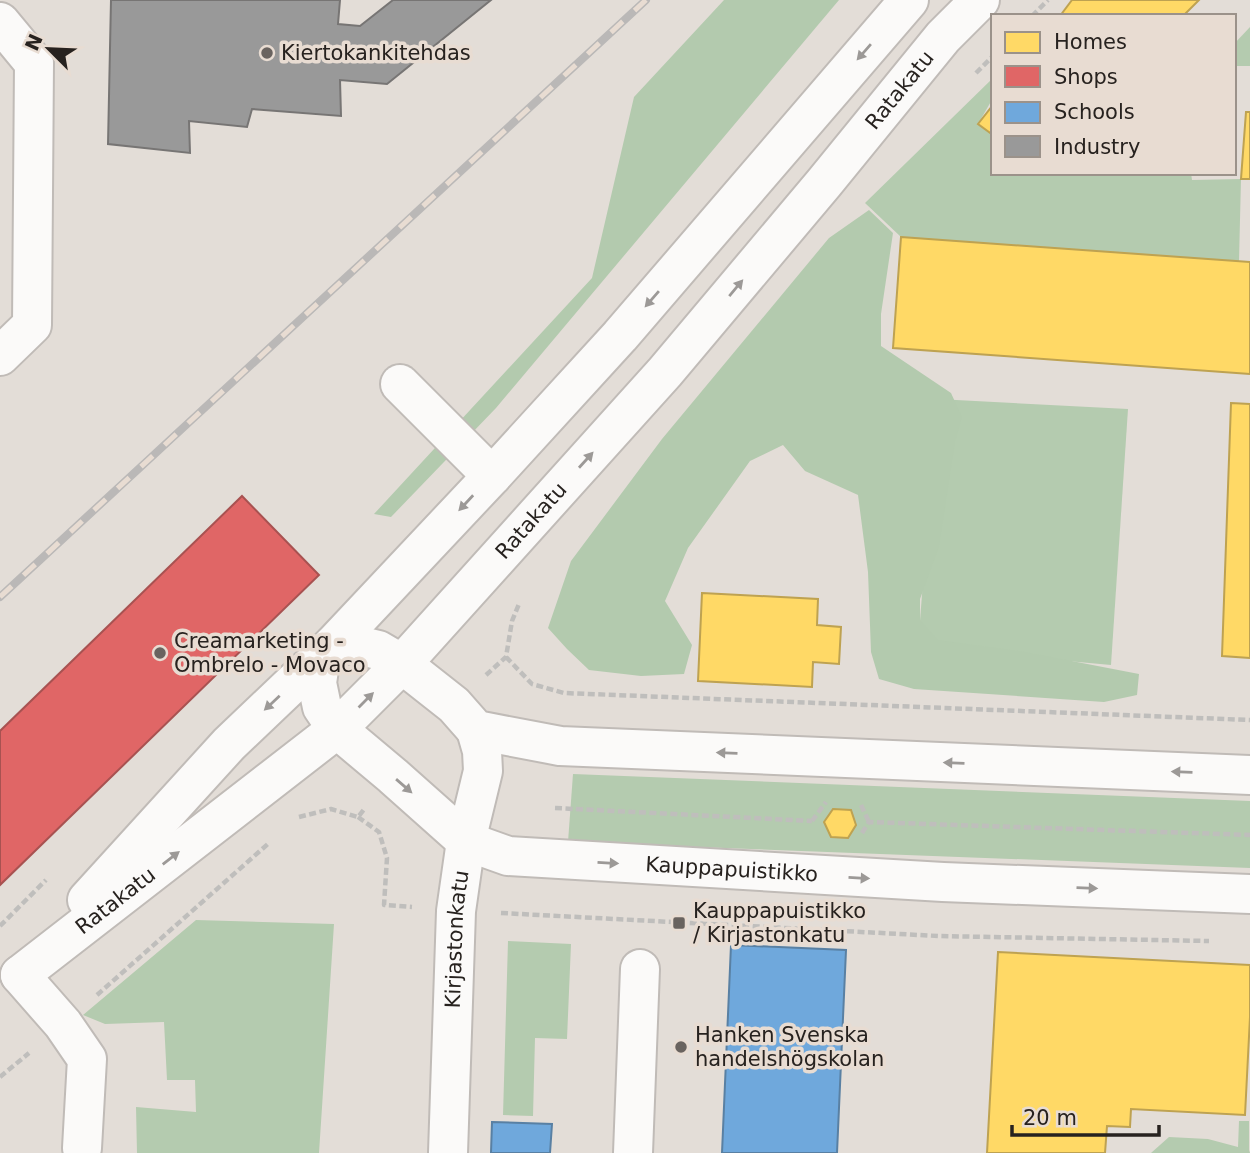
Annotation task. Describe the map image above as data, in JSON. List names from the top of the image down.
{
  "streets": {
    "main road": ["Ratakatu", "Kauppapuistikko", "Kirjastonkatu"]
  },
  "crossings": [
    ["Ratakatu", "Kauppapuistikko"],
    ["Kauppapuistikko", "Kirjastonkatu"]
  ],
  "places": {
    "other": ["Kiertokankitehdas", "Creamarketing - Ombrelo - Movaco", "Hanken Svenska handelshögskolan"],
    "transit": ["Kauppapuistikko / Kirjastonkatu"]
  },
  "legend": [
    "Homes",
    "Shops",
    "Schools",
    "Industry"
  ],
  "scale_bar": "20 m",
  "north": "top left"
}
